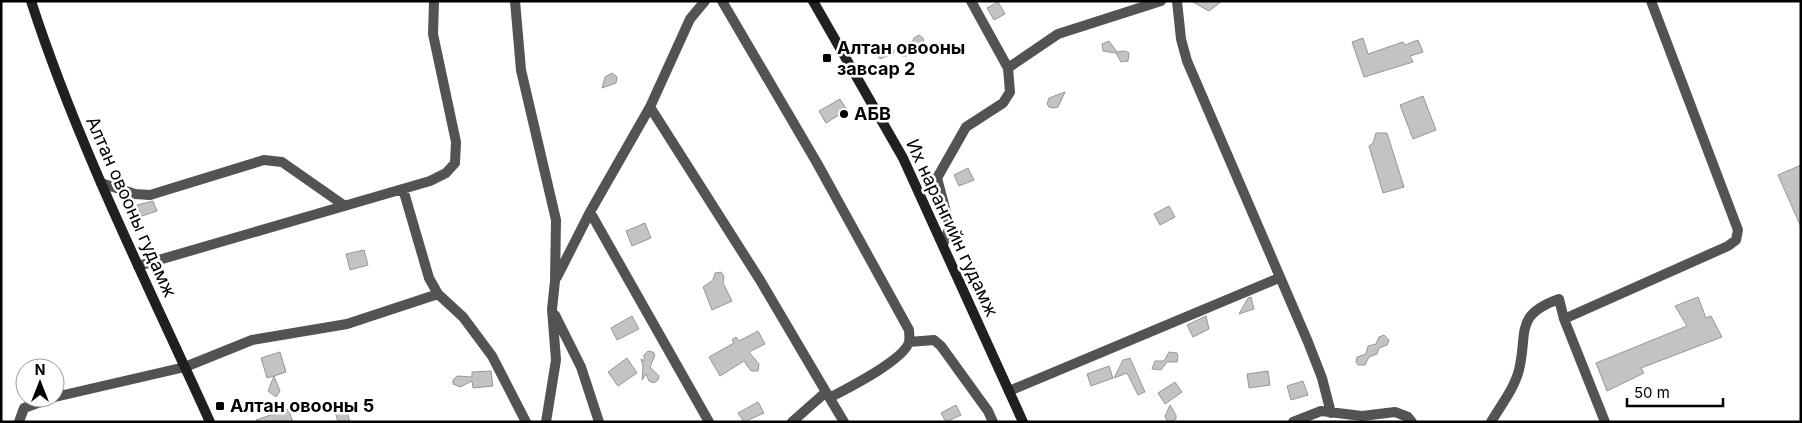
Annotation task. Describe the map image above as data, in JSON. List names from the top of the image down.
{
  "streets": {
    "main road": ["Алтан овооны гудамж", "Их нарангийн гудамж"]
  },
  "places": {
    "transit": ["Алтан овооны завсар 2", "Алтан овооны 5"],
    "other": ["АБВ"]
  },
  "scale_bar": "50 m",
  "north": "top"
}
